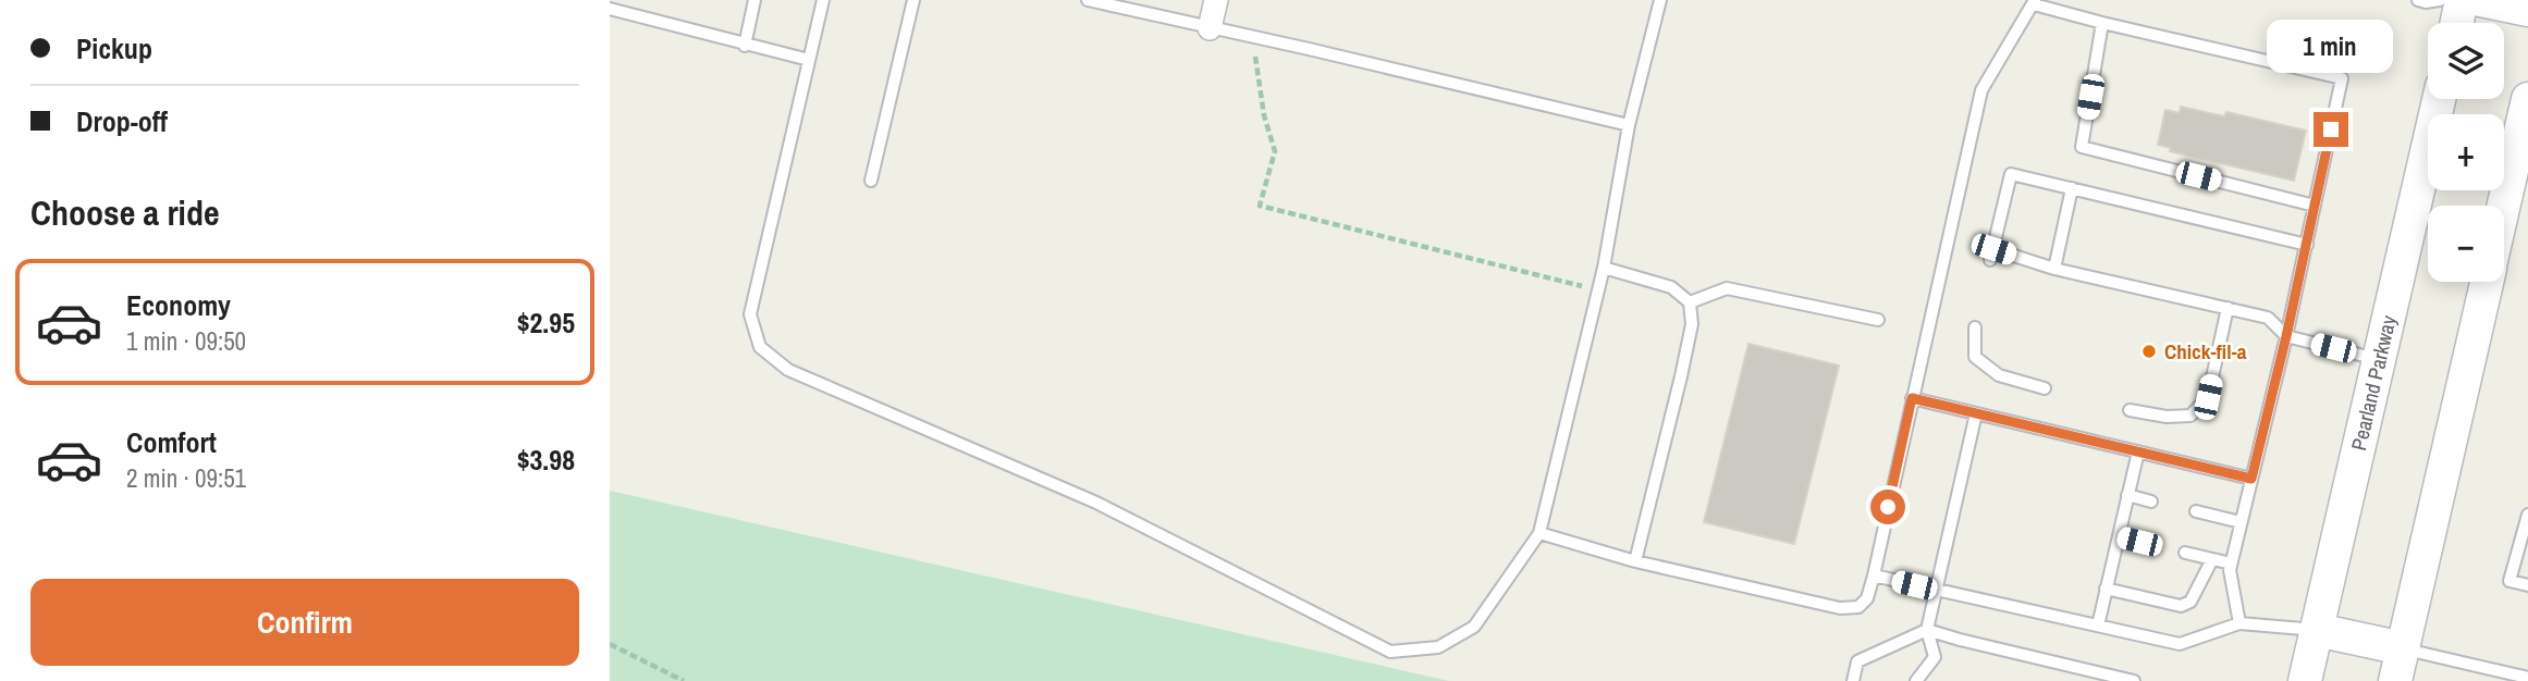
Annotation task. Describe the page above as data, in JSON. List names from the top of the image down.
{
  "streets": {
    "main road": ["Pearland Parkway"]
  },
  "places": ["Chick-fil-a"],
  "page": {
    "banner": ["Pickup", "Drop-off"],
    "bubble": "1 min",
    "map_buttons": ["+", "−"],
    "heading": "Choose a ride",
    "list": [
      {
        "name": "Economy",
        "note": "1 min · 09:50",
        "value": "$2.95"
      },
      {
        "name": "Comfort",
        "note": "2 min · 09:51",
        "value": "$3.98"
      }
    ],
    "buttons": "Confirm"
  }
}
